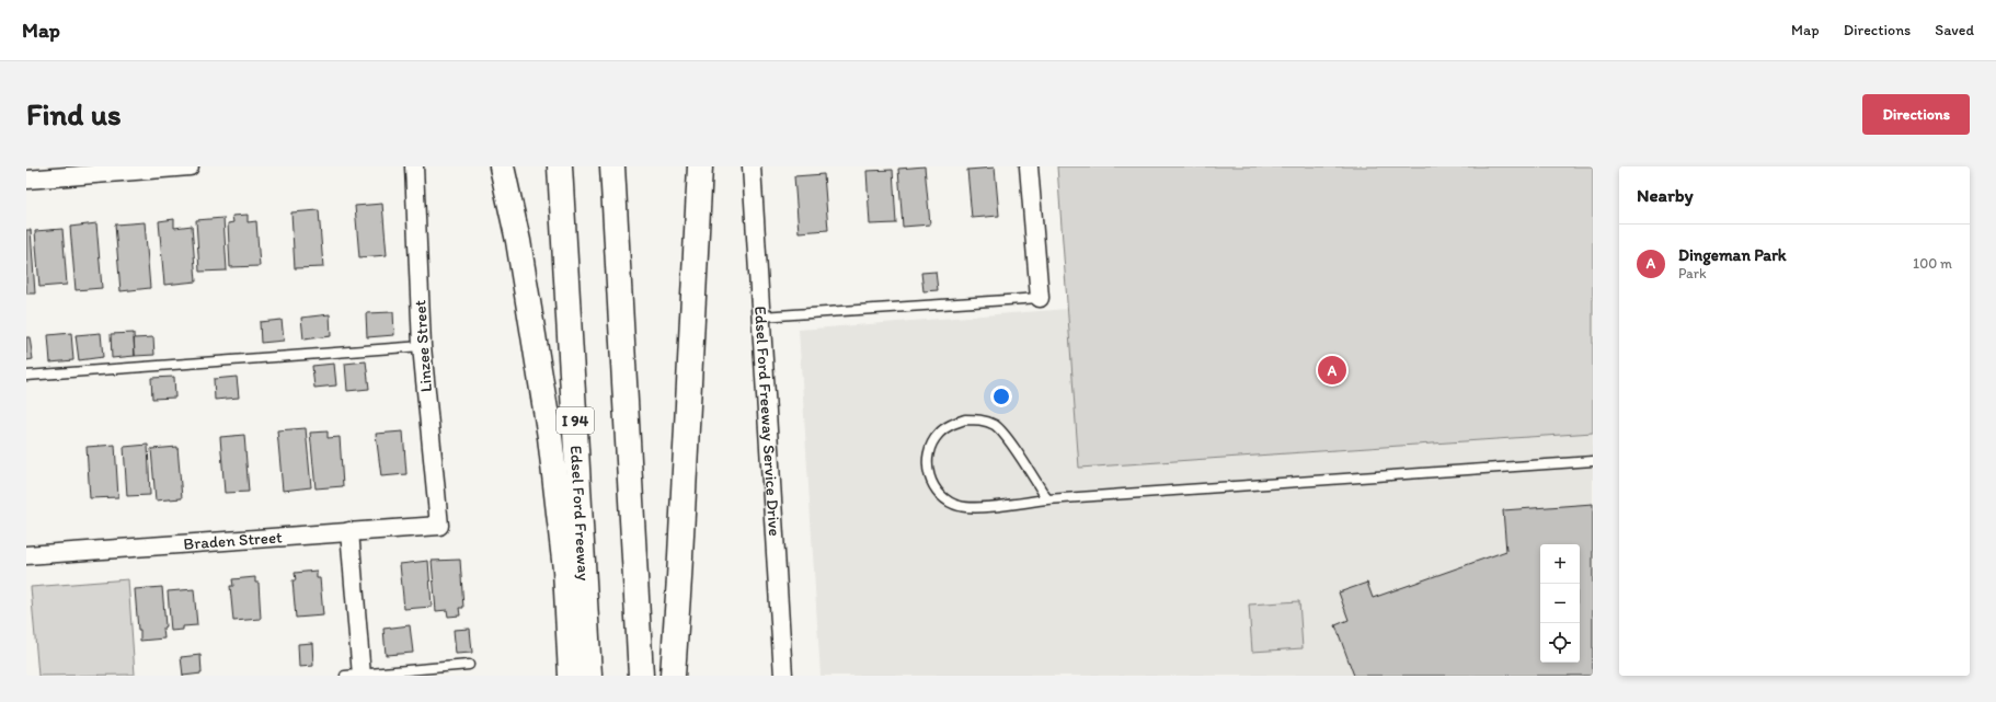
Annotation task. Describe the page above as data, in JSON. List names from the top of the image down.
{
  "streets": {
    "highway": ["I 94", "Edsel Ford Freeway"],
    "street": ["Linzee Street", "Edsel Ford Freeway Service Drive", "Braden Street"]
  },
  "crossings": [
    ["Linzee Street", "Braden Street"]
  ],
  "page": {
    "header": "Map",
    "nav": ["Map", "Directions", "Saved"],
    "buttons": "Directions",
    "title": "Find us",
    "heading": "Nearby",
    "list": [
      {
        "mark": "A",
        "name": "Dingeman Park",
        "note": "Park",
        "value": "100 m"
      }
    ],
    "pins": "A",
    "map_buttons": ["+", "−"]
  }
}
